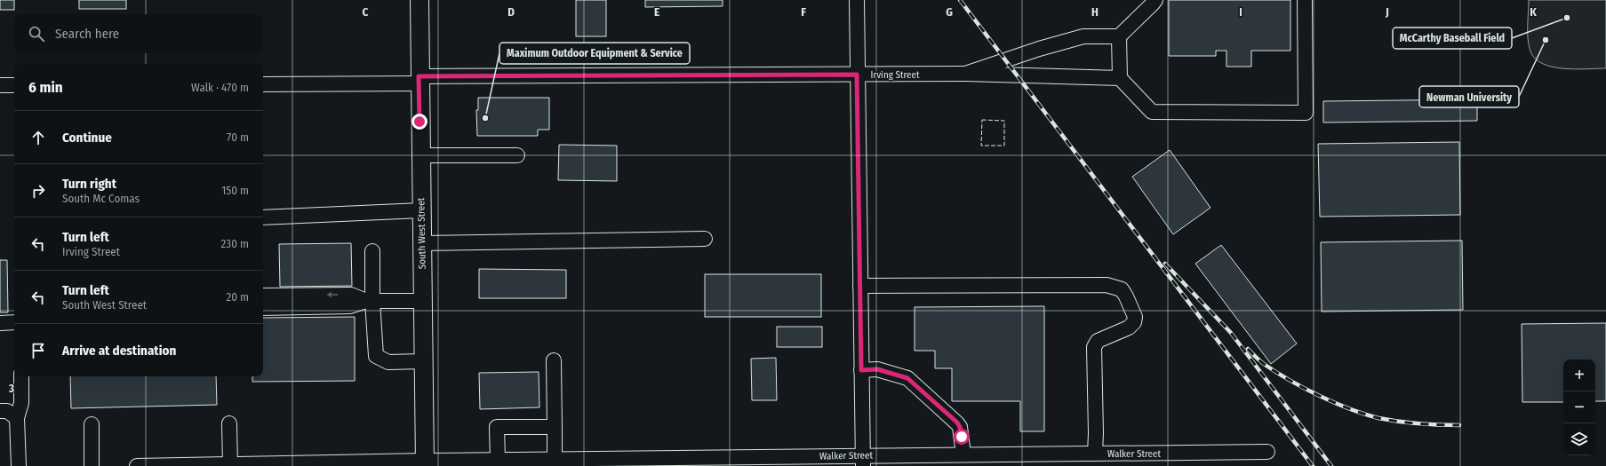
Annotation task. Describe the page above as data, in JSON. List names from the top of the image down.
{
  "streets": {
    "main road": ["South West Street"],
    "street": ["Irving Street", "Walker Street"]
  },
  "crossings": [
    ["Irving Street", "South West Street"],
    ["South West Street", "Walker Street"]
  ],
  "places": ["McCarthy Baseball Field", "Newman University", "Maximum Outdoor Equipment & Service"],
  "page": {
    "search": "Search here",
    "heading": ["6 min", "Walk · 470 m"],
    "list": [
      ["Continue", "70 m"],
      ["Turn right", "South Mc Comas", "150 m"],
      ["Turn left", "Irving Street", "230 m"],
      ["Turn left", "South West Street", "20 m"],
      "Arrive at destination"
    ],
    "map_buttons": ["+", "−"]
  },
  "grid": {
    "columns": [
      "C",
      "D",
      "E",
      "F",
      "G",
      "H",
      "I",
      "J",
      "K"
    ],
    "rows": ["3"]
  }
}
